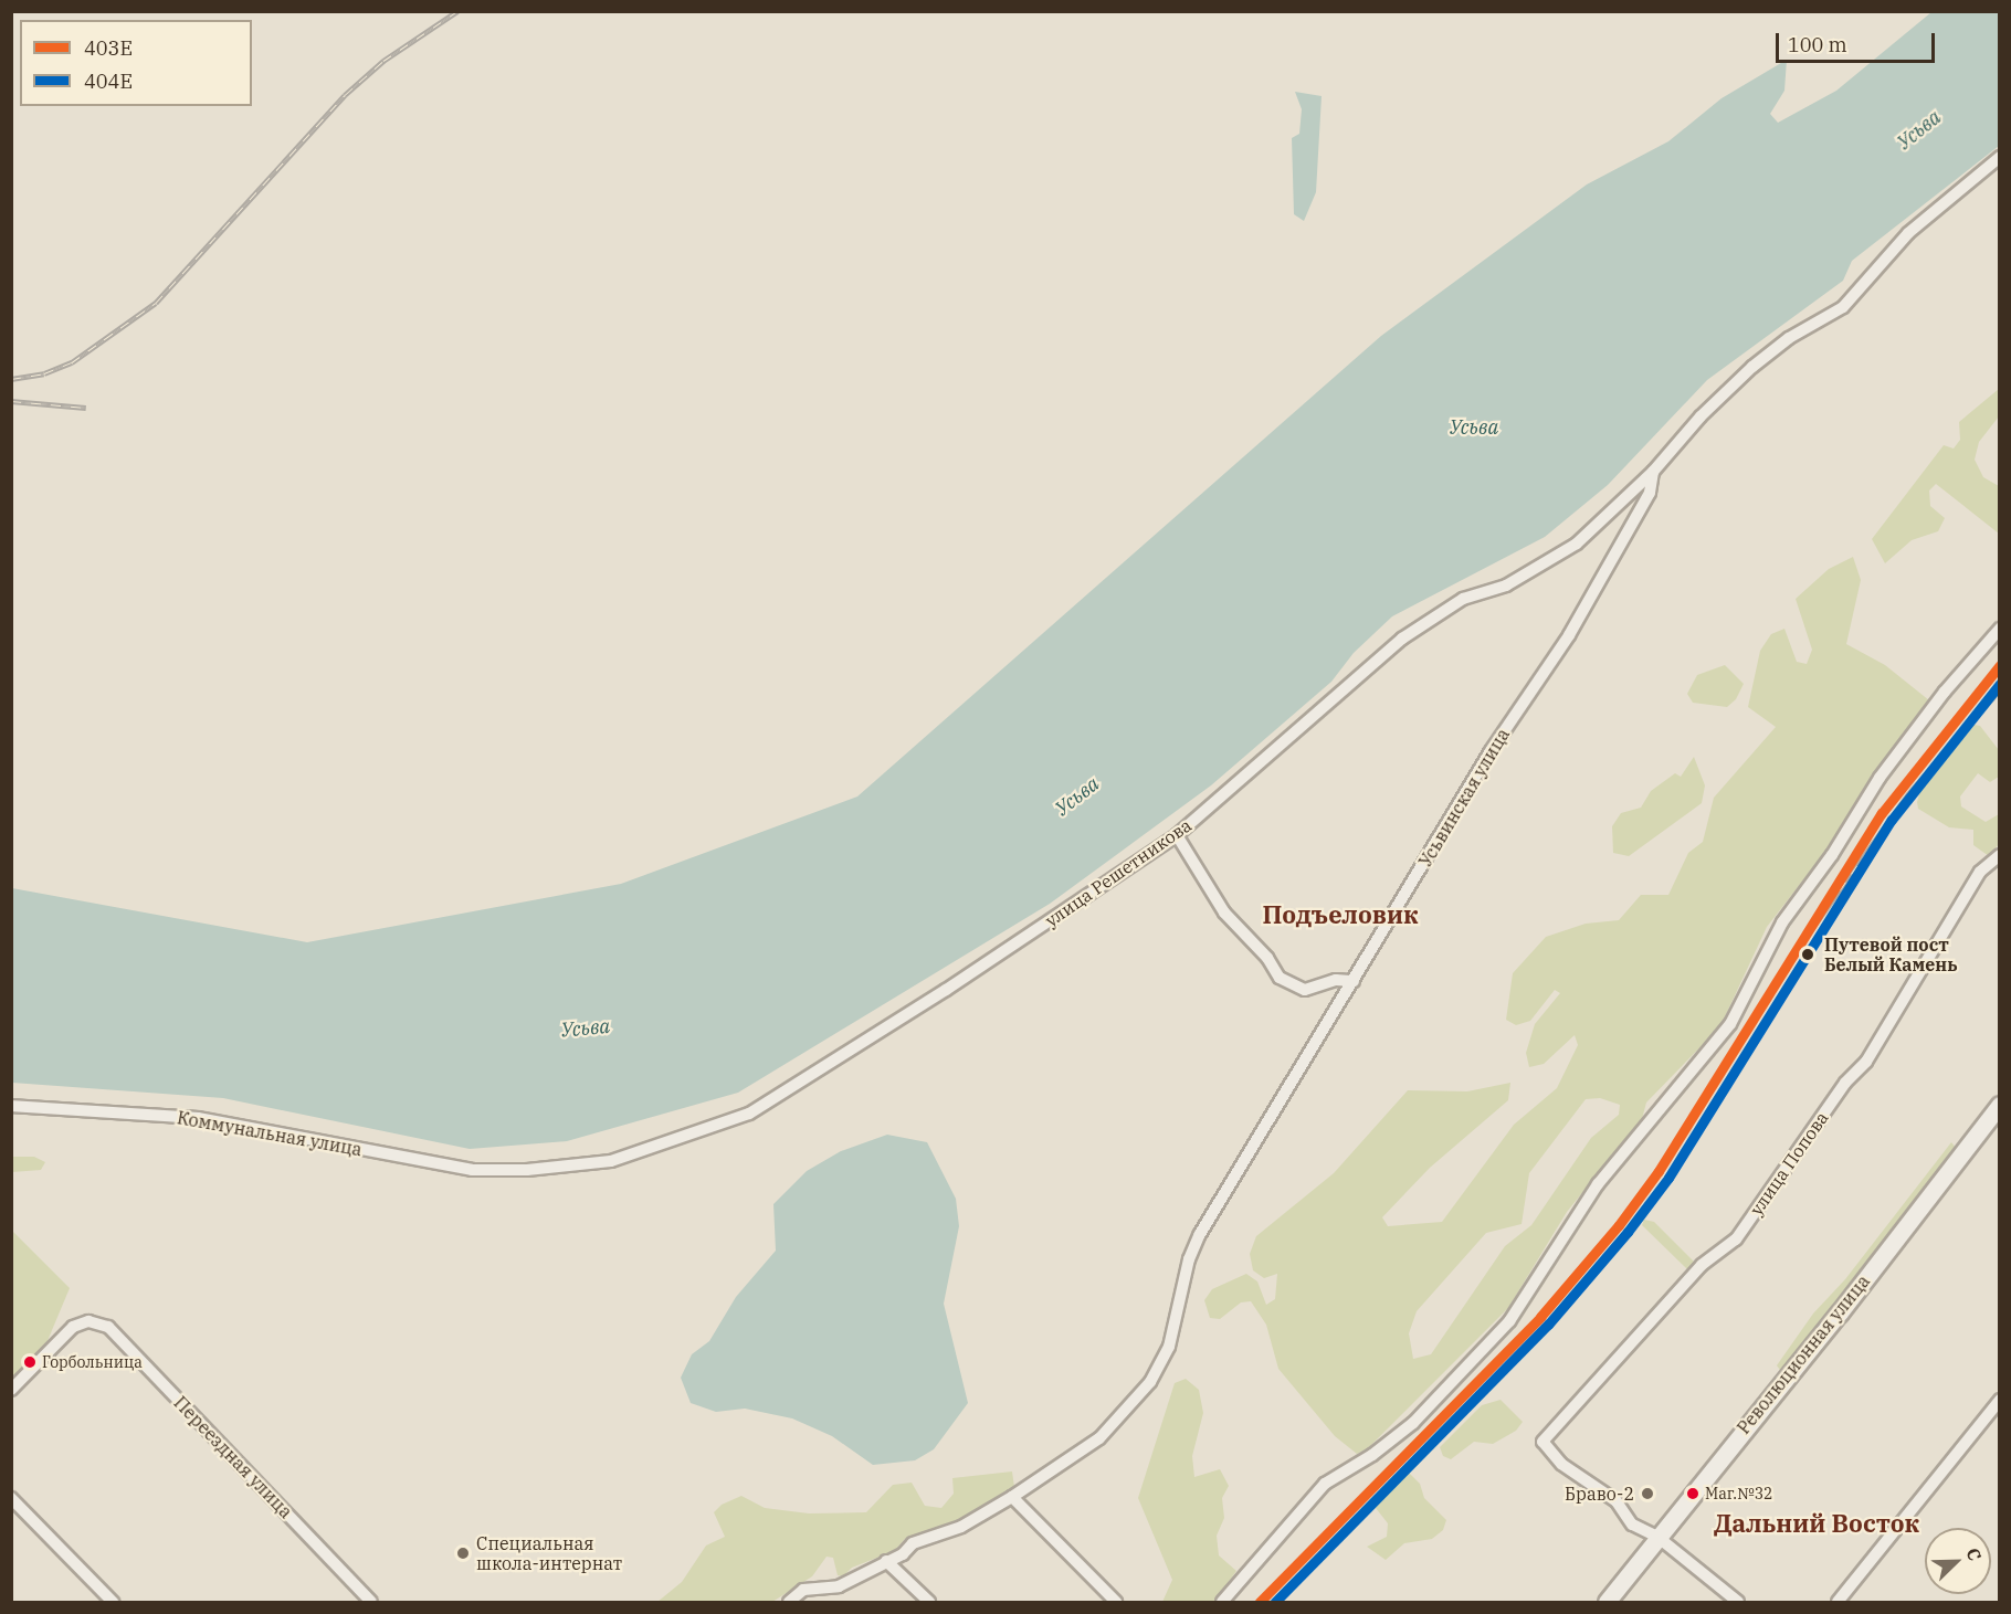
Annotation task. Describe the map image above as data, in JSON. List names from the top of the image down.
{
  "streets": {
    "street": [
      "Усьвинская улица",
      "улица Решетникова",
      "Коммунальная улица",
      "улица Попова",
      "Революционная улица",
      "Переездная улица"
    ]
  },
  "crossings": [
    ["Усьвинская улица", "улица Решетникова"],
    ["улица Решетникова", "Коммунальная улица"],
    ["улица Попова", "Революционная улица"]
  ],
  "districts": ["Подъеловик", "Дальний Восток"],
  "water": ["Усьва"],
  "places": [
    "Путевой пост Белый Камень",
    "Горбольница",
    "Браво-2",
    "Маг.№32",
    "Специальная школа-интернат"
  ],
  "lines": ["transit line 403Е", "transit line 404Е"],
  "legend": ["403Е", "404Е"],
  "scale_bar": "100 m",
  "north": "top right"
}
